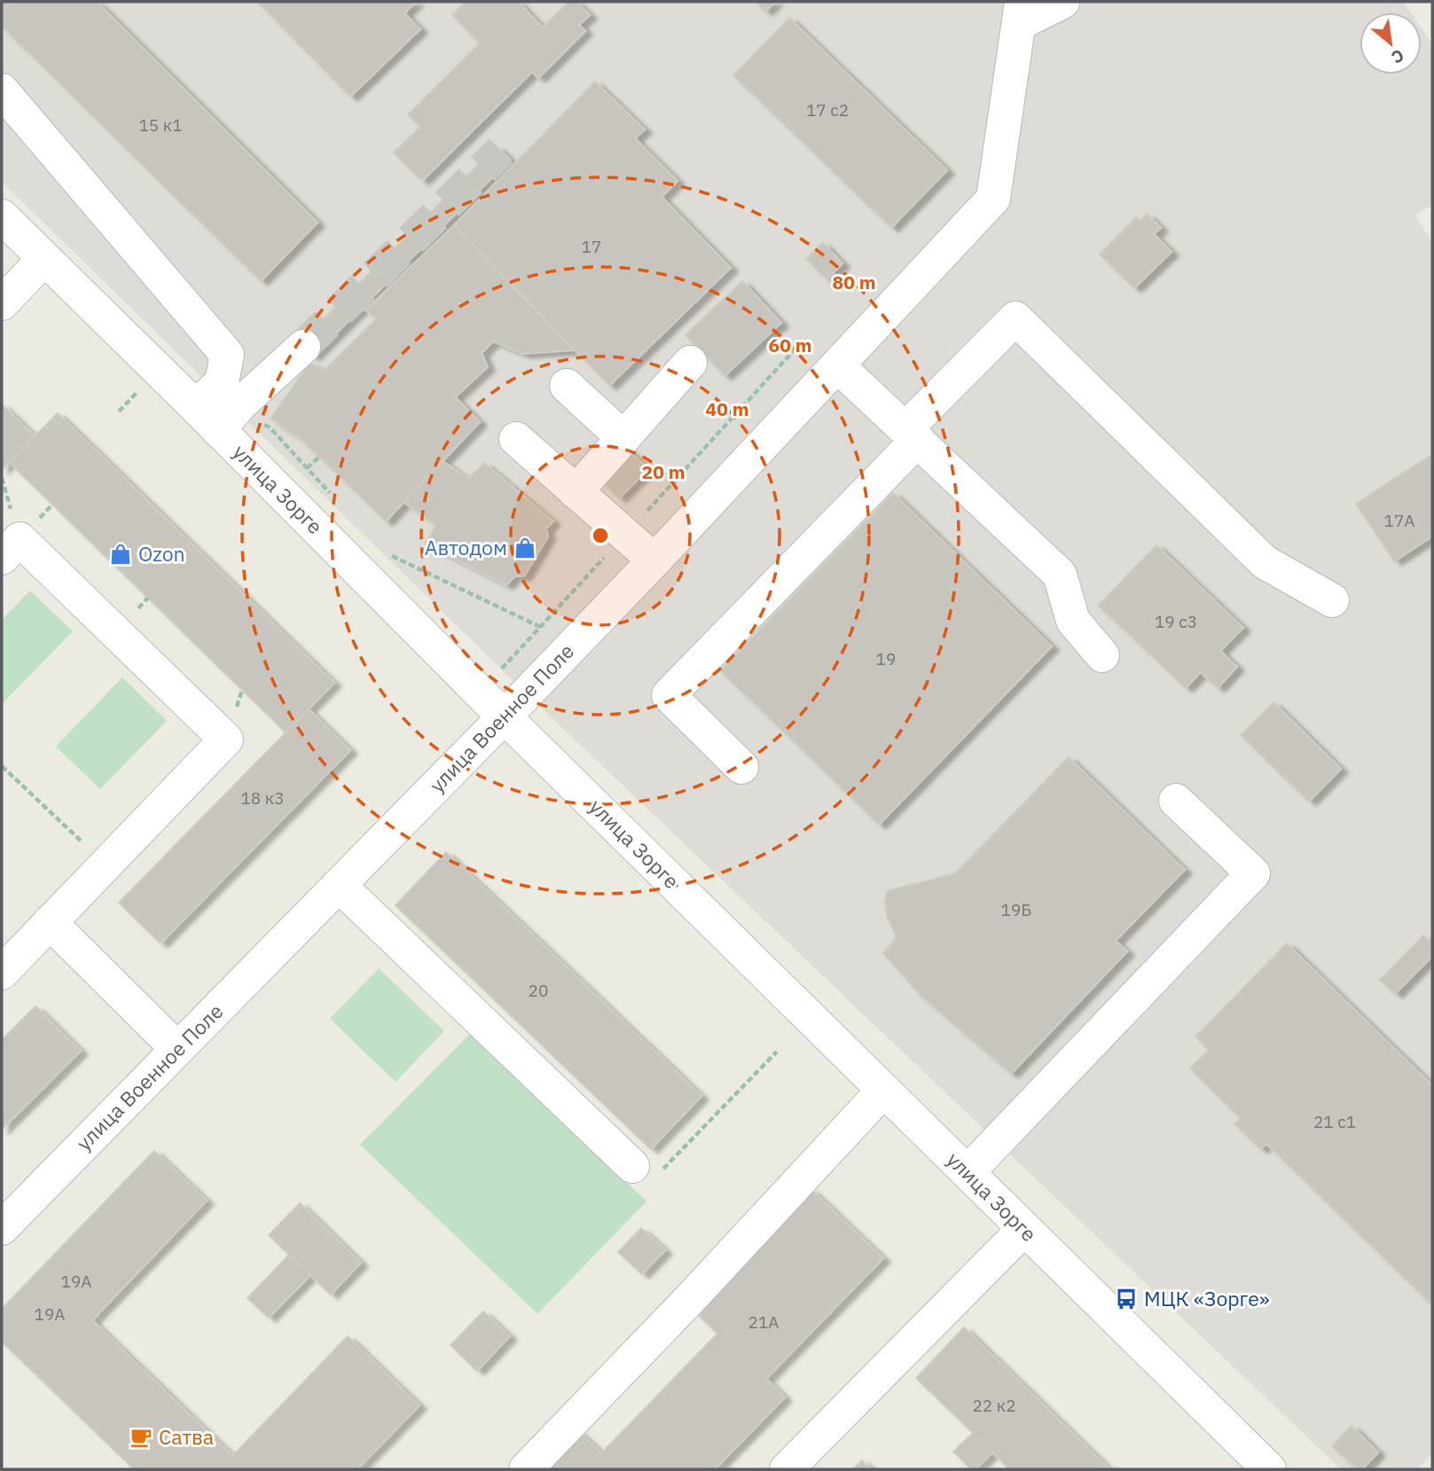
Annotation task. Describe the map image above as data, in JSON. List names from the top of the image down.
{
  "streets": {
    "street": ["улица Зорге", "улица Военное Поле"]
  },
  "crossings": [
    ["улица Зорге", "улица Военное Поле"]
  ],
  "places": {
    "shop": ["Автодом", "Ozon"],
    "bus stop": ["МЦК «Зорге»"],
    "cafe": ["Сатва"]
  },
  "house_numbers": [
    "17 с2",
    "15 к1",
    "17",
    "17А",
    "19 с3",
    "19",
    "18 к3",
    "19Б",
    "20",
    "21 с1",
    "19А",
    "19А",
    "21А",
    "22 к2"
  ],
  "north": "bottom right",
  "rings": [
    "80 m",
    "60 m",
    "40 m",
    "20 m"
  ]
}
